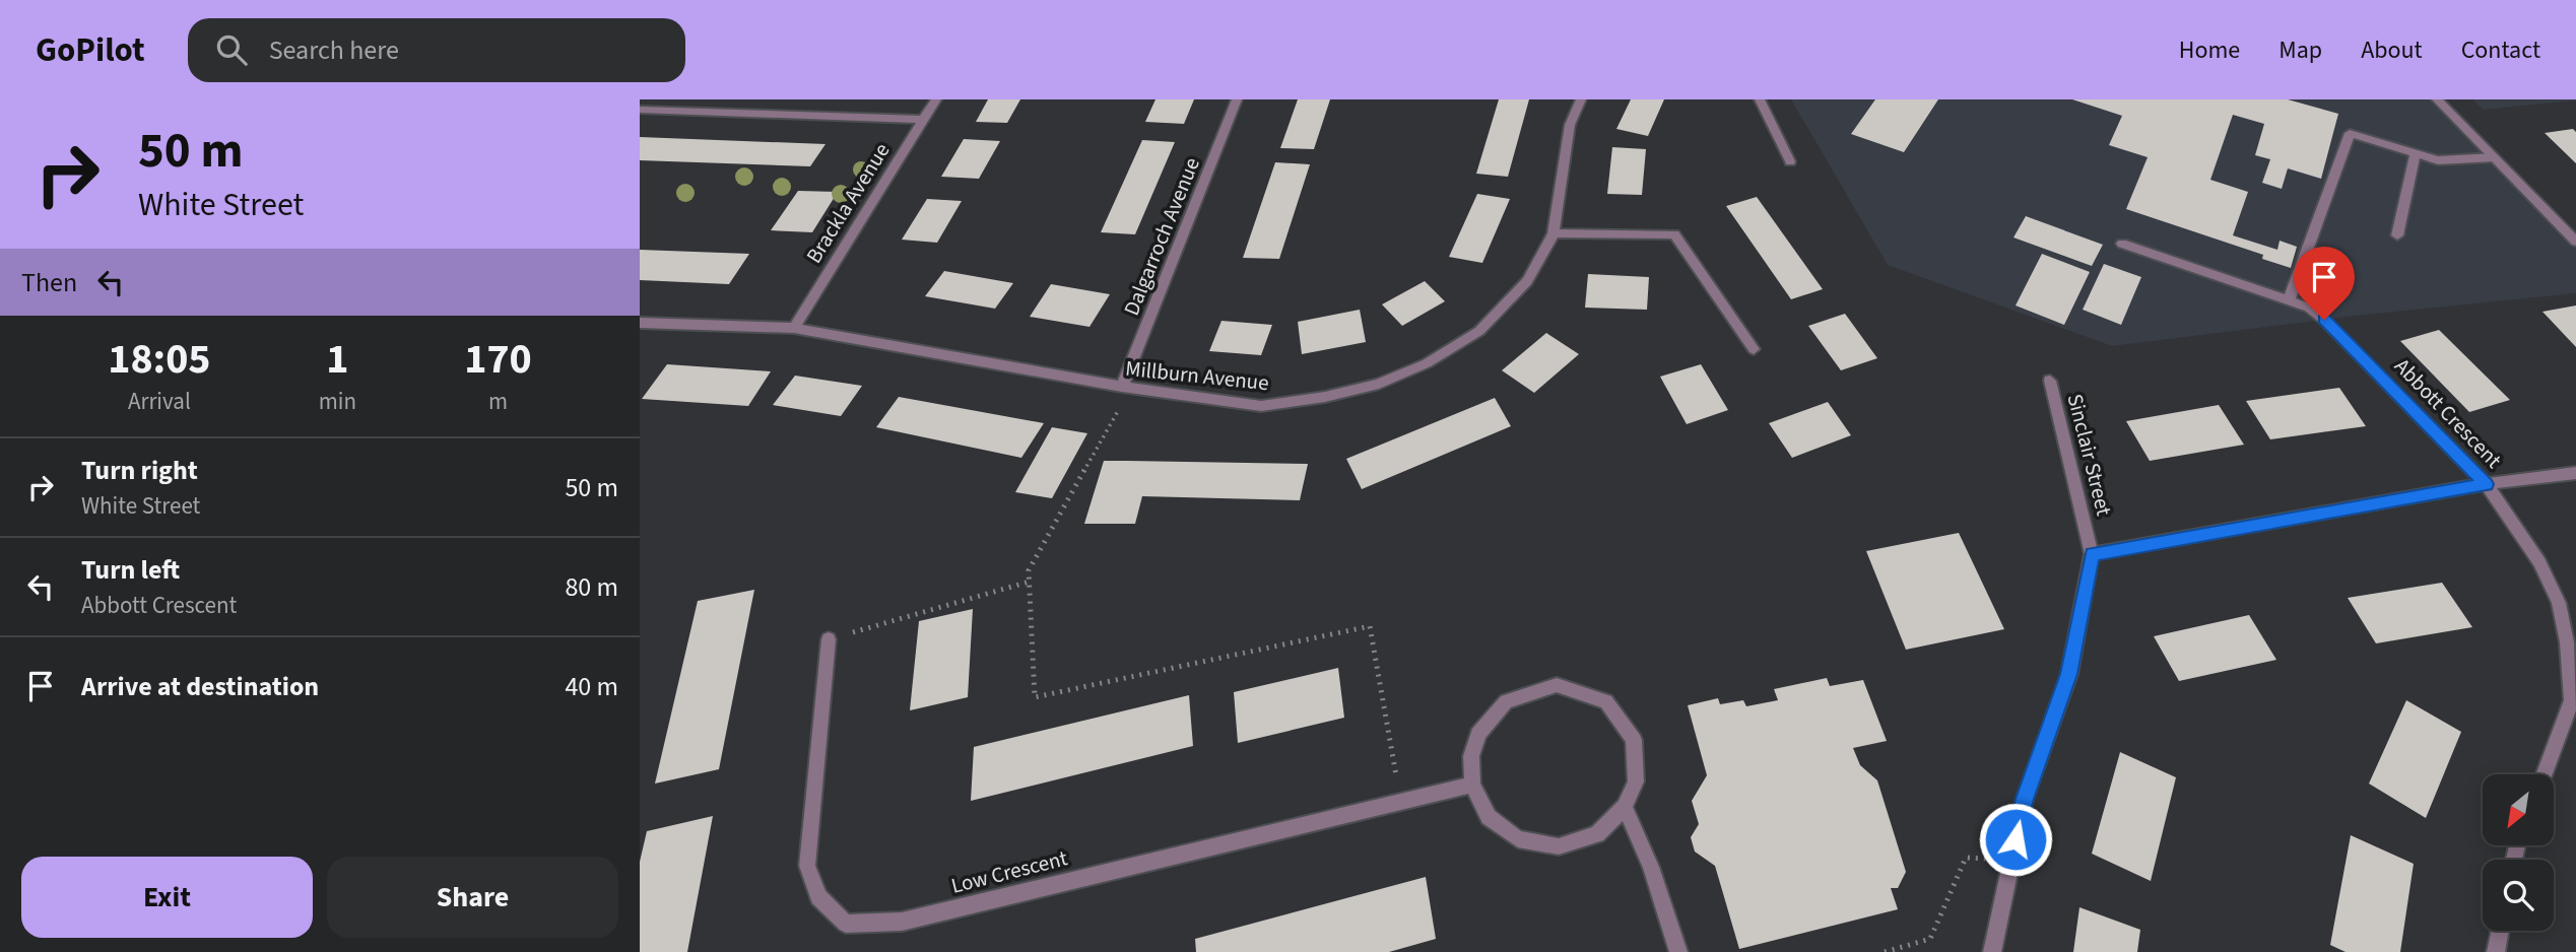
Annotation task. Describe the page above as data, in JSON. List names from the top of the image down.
{
  "streets": {
    "street": [
      "Brackla Avenue",
      "Dalgarroch Avenue",
      "Millburn Avenue",
      "Abbott Crescent",
      "Sinclair Street",
      "Low Crescent"
    ]
  },
  "crossings": [
    ["Brackla Avenue", "Millburn Avenue"],
    ["Dalgarroch Avenue", "Millburn Avenue"]
  ],
  "north": "bottom left",
  "page": {
    "header": "GoPilot",
    "search": "Search here",
    "nav": [
      "Home",
      "Map",
      "About",
      "Contact"
    ],
    "turn": ["50 m", "White Street"],
    "then": "Then",
    "eta": [
      "18:05",
      "Arrival",
      "1",
      "min",
      "170",
      "m"
    ],
    "list": [
      {
        "name": "Turn right",
        "note": "White Street",
        "value": "50 m"
      },
      {
        "name": "Turn left",
        "note": "Abbott Crescent",
        "value": "80 m"
      },
      {
        "name": "Arrive at destination",
        "value": "40 m"
      }
    ],
    "buttons": ["Exit", "Share"]
  }
}
